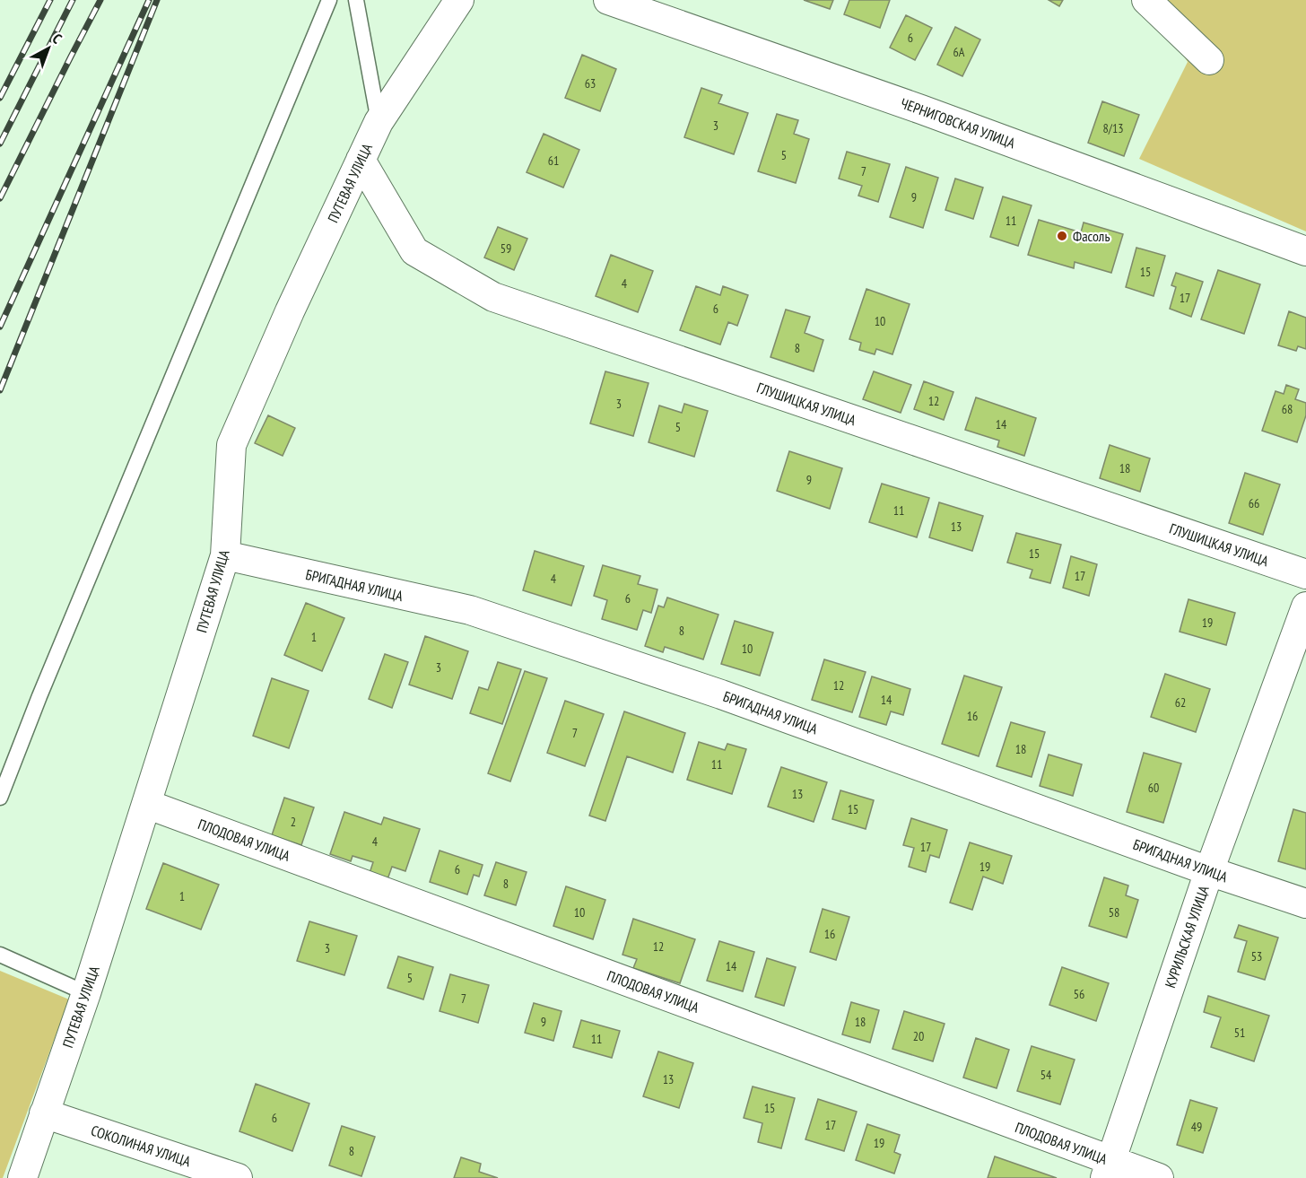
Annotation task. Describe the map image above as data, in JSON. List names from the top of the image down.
{
  "streets": {
    "street": [
      "ЧЕРНИГОВСКАЯ УЛИЦА",
      "ПУТЕВАЯ УЛИЦА",
      "ГЛУШИЦКАЯ УЛИЦА",
      "БРИГАДНАЯ УЛИЦА",
      "ПЛОДОВАЯ УЛИЦА",
      "КУРИЛЬСКАЯ УЛИЦА",
      "СОКОЛИНАЯ УЛИЦА"
    ]
  },
  "crossings": [
    ["ПУТЕВАЯ УЛИЦА", "ГЛУШИЦКАЯ УЛИЦА"],
    ["ПУТЕВАЯ УЛИЦА", "БРИГАДНАЯ УЛИЦА"],
    ["ПУТЕВАЯ УЛИЦА", "ПЛОДОВАЯ УЛИЦА"],
    ["ПУТЕВАЯ УЛИЦА", "СОКОЛИНАЯ УЛИЦА"],
    ["БРИГАДНАЯ УЛИЦА", "КУРИЛЬСКАЯ УЛИЦА"],
    ["ПЛОДОВАЯ УЛИЦА", "КУРИЛЬСКАЯ УЛИЦА"]
  ],
  "places": ["Фасоль"],
  "house_numbers": [
    "6",
    "6А",
    "63",
    "3",
    "8/13",
    "5",
    "61",
    "7",
    "9",
    "11",
    "59",
    "15",
    "4",
    "17",
    "6",
    "10",
    "8",
    "12",
    "3",
    "68",
    "14",
    "5",
    "18",
    "9",
    "66",
    "11",
    "13",
    "15",
    "17",
    "4",
    "6",
    "19",
    "8",
    "1",
    "10",
    "3",
    "12",
    "14",
    "62",
    "16",
    "7",
    "18",
    "11",
    "60",
    "13",
    "15",
    "2",
    "4",
    "17",
    "19",
    "6",
    "8",
    "1",
    "10",
    "58",
    "16",
    "12",
    "3",
    "53",
    "14",
    "5",
    "56",
    "7",
    "9",
    "18",
    "51",
    "20",
    "11",
    "54",
    "13",
    "15",
    "6",
    "17",
    "49",
    "19",
    "8"
  ],
  "north": "top right"
}
